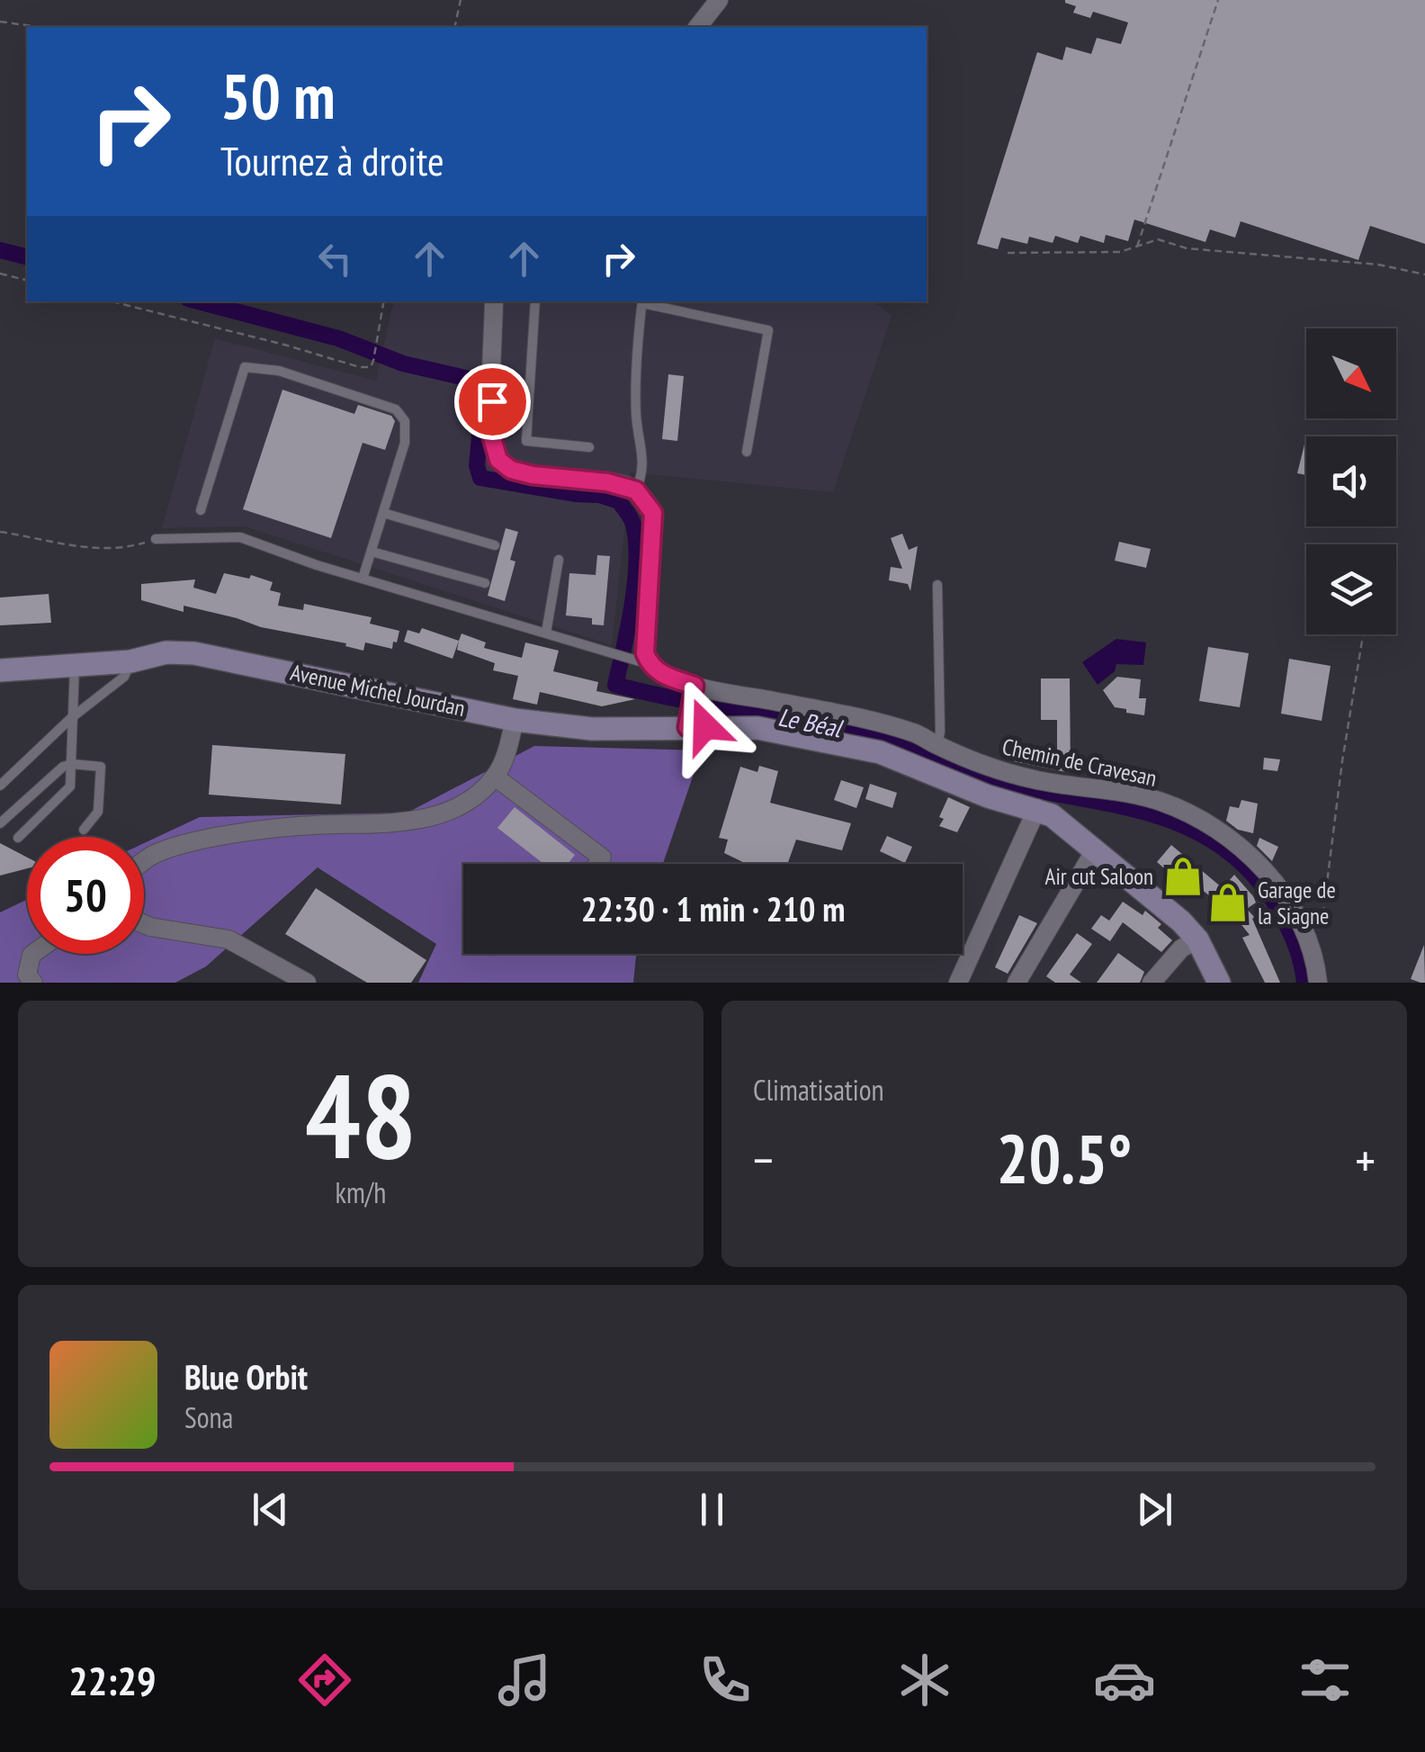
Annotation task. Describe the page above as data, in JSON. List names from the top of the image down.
{
  "streets": {
    "main road": ["Avenue Michel Jourdan"],
    "street": ["Chemin de Cravesan"]
  },
  "crossings": [
    ["Avenue Michel Jourdan", "Chemin de Cravesan"]
  ],
  "water": ["Le Béal"],
  "places": {
    "shop": ["Air cut Saloon", "Garage de la Siagne"]
  },
  "north": "bottom right",
  "page": {
    "turn": ["50 m", "Tournez à droite"],
    "limit": "50",
    "trip": "22:30 · 1 min · 210 m",
    "tile": [
      ["48", "km/h"],
      "Climatisation"
    ],
    "heat": ["−", "20.5°", "+"],
    "song": ["Blue Orbit", "Sona"],
    "tabs": "22:29"
  }
}
